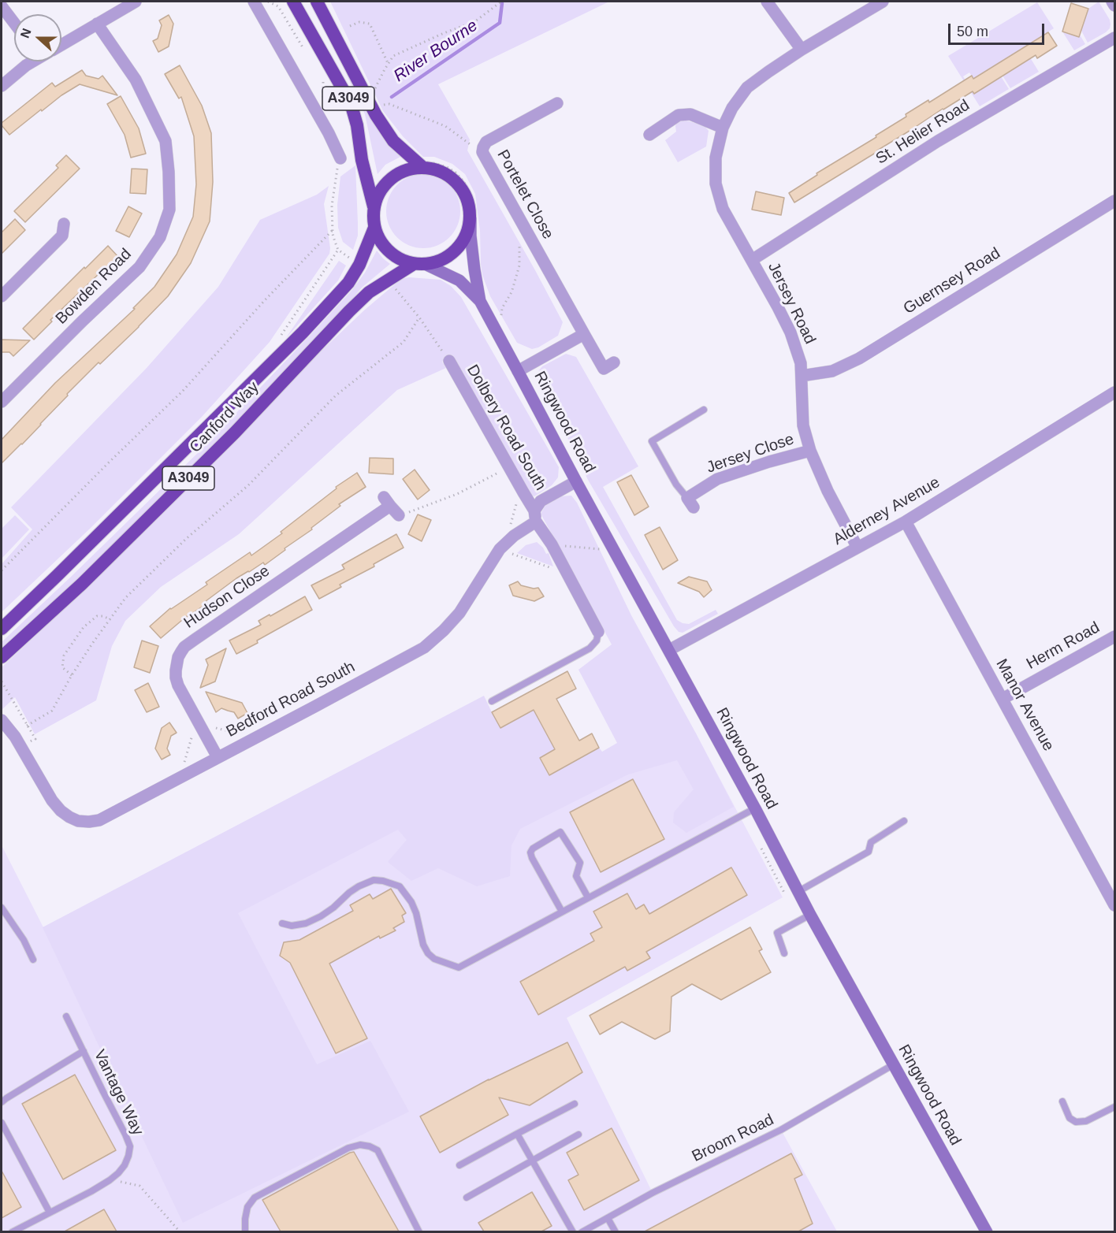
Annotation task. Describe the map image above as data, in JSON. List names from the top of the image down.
{
  "streets": {
    "highway": ["A3049", "Canford Way"],
    "main road": ["Ringwood Road"],
    "street": [
      "St. Helier Road",
      "Portelet Close",
      "Guernsey Road",
      "Bowden Road",
      "Jersey Road",
      "Dolbery Road South",
      "Jersey Close",
      "Alderney Avenue",
      "Hudson Close",
      "Herm Road",
      "Bedford Road South",
      "Manor Avenue"
    ],
    "lane": ["Vantage Way", "Broom Road"]
  },
  "crossings": [
    ["A3049", "Canford Way"],
    ["A3049", "Ringwood Road"],
    ["St. Helier Road", "Jersey Road"],
    ["Guernsey Road", "Jersey Road"],
    ["Jersey Road", "Jersey Close"],
    ["Jersey Road", "Alderney Avenue"],
    ["Canford Way", "Ringwood Road"],
    ["Ringwood Road", "Alderney Avenue"],
    ["Ringwood Road", "Bedford Road South"],
    ["Ringwood Road", "Broom Road"],
    ["Dolbery Road South", "Bedford Road South"],
    ["Alderney Avenue", "Manor Avenue"],
    ["Hudson Close", "Bedford Road South"],
    ["Herm Road", "Manor Avenue"]
  ],
  "water": ["River Bourne"],
  "scale_bar": "50 m",
  "north": "left"
}
